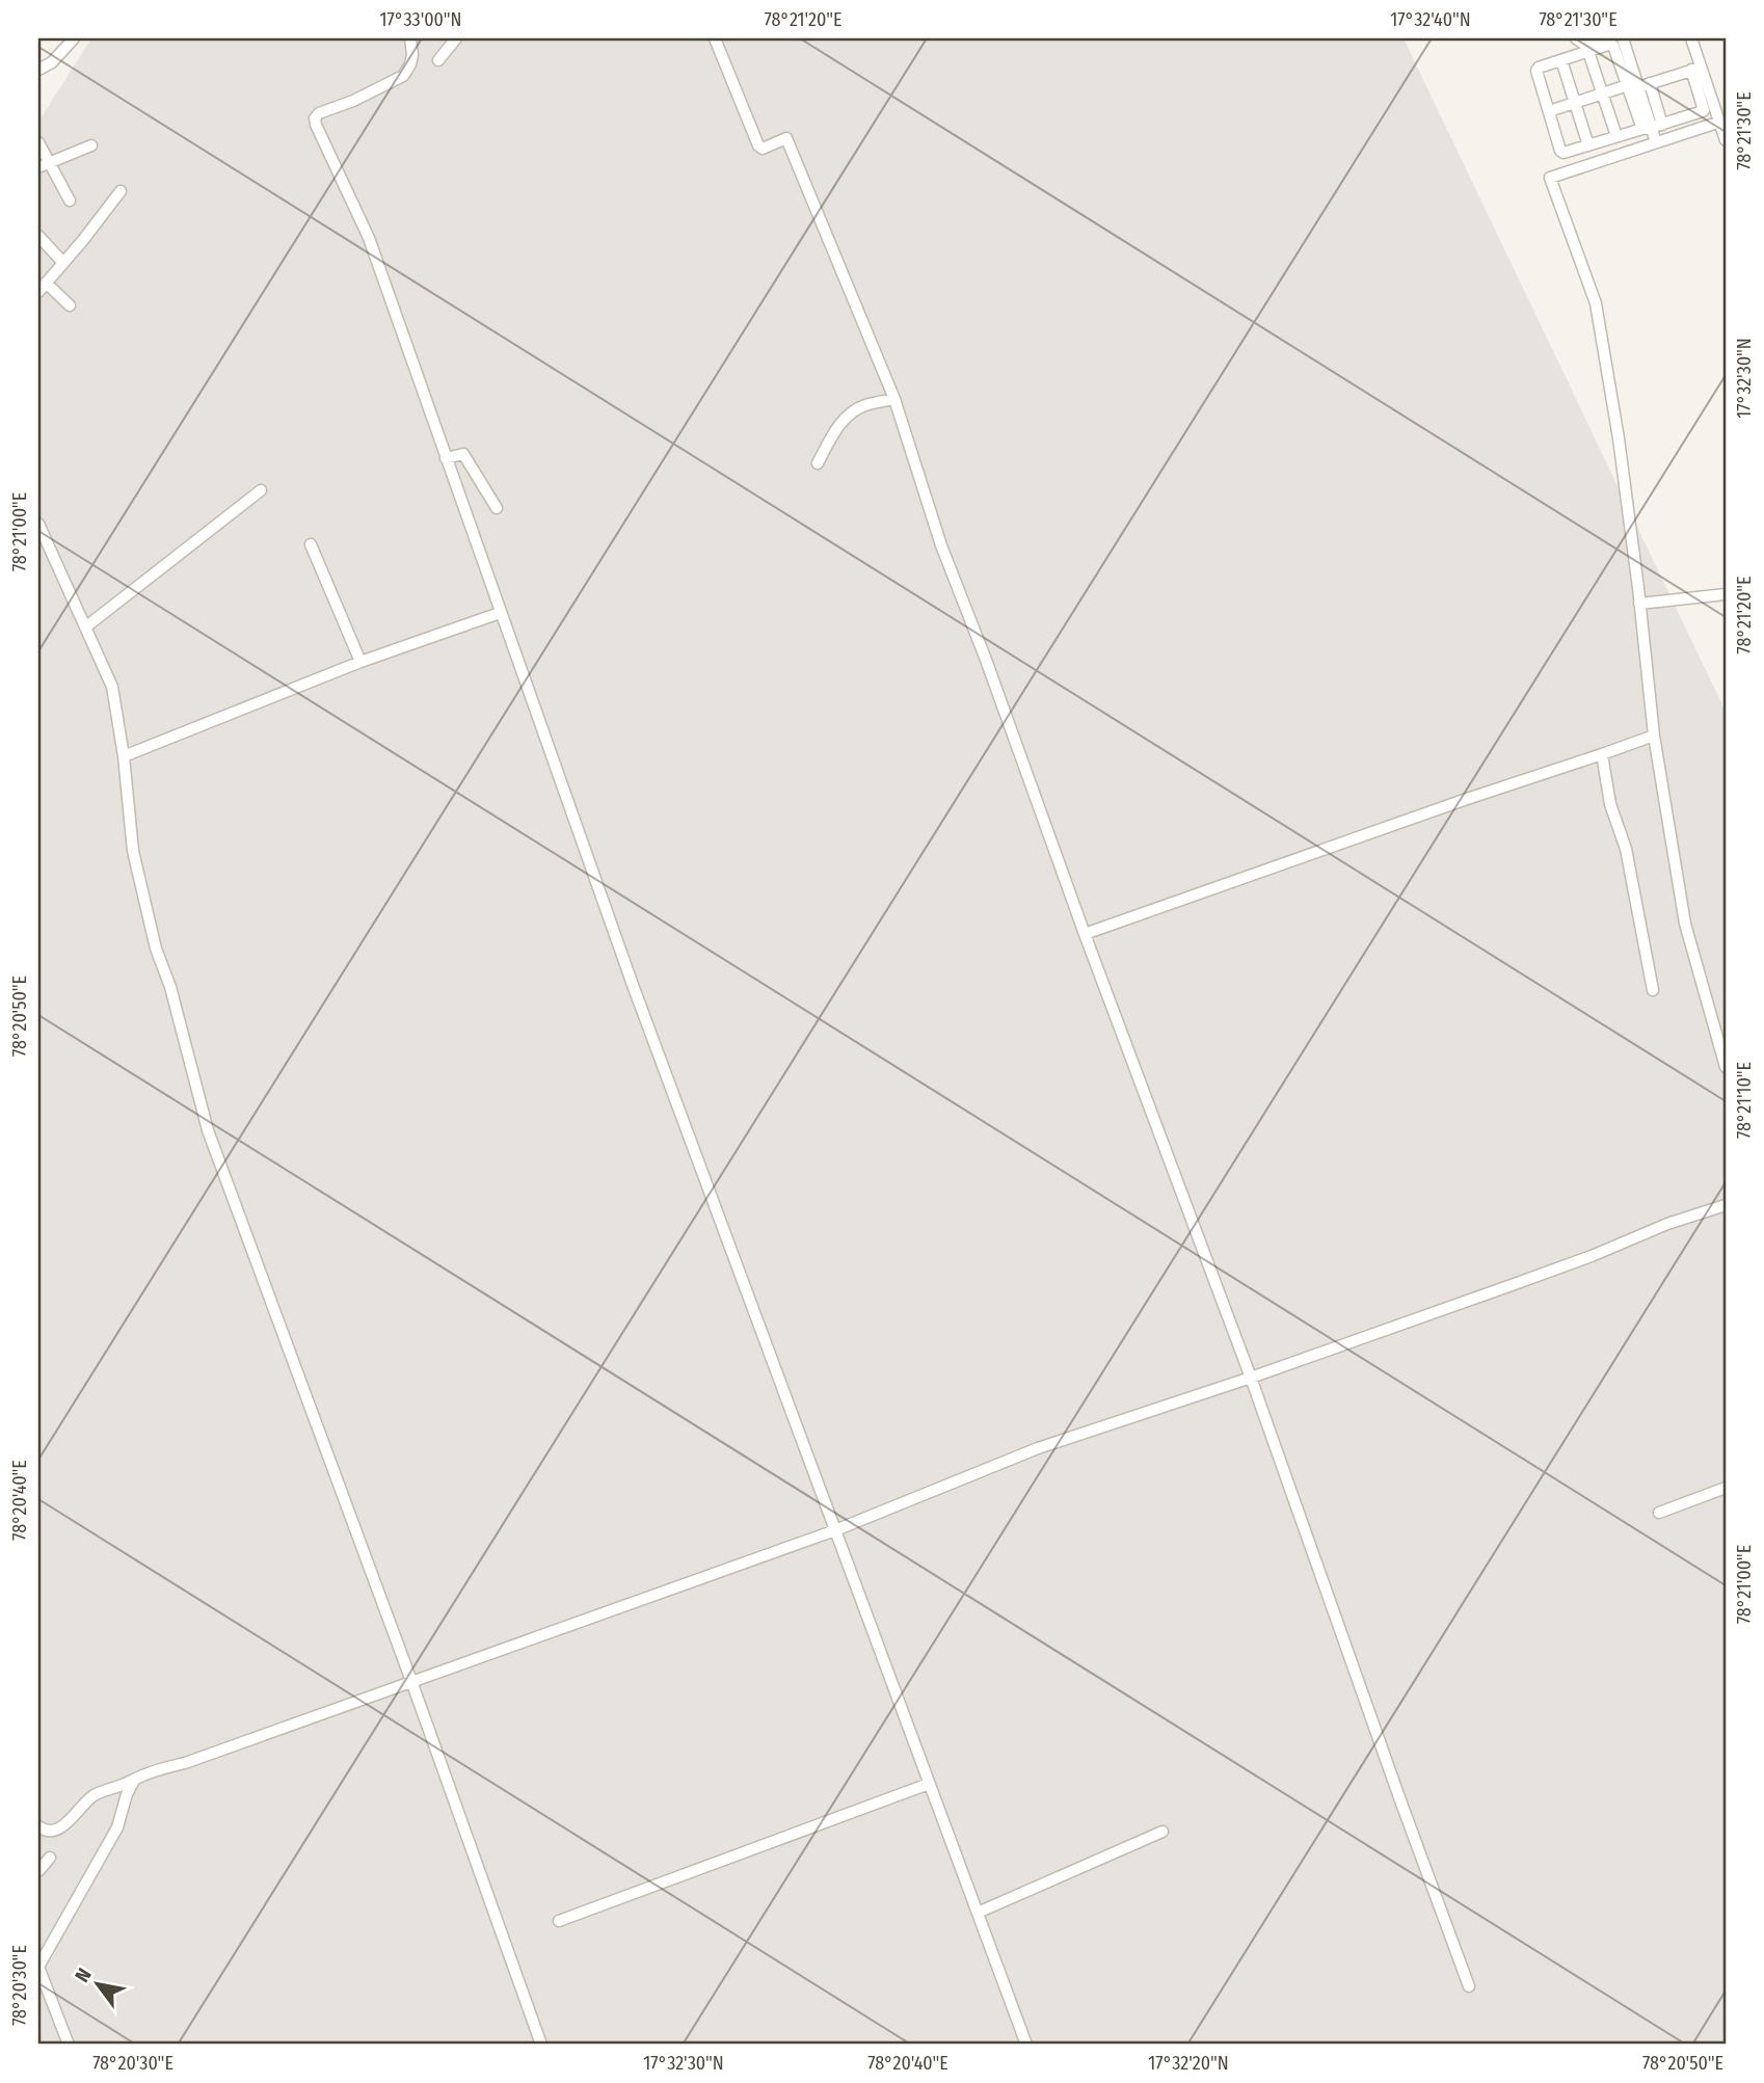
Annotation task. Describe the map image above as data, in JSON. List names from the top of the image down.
{
  "north": "top left",
  "coordinates": [
    "17°33'00\"N",
    "78°21'20\"E",
    "17°32'40\"N",
    "78°21'30\"E",
    "17°32'30\"N",
    "78°21'00\"E",
    "78°20'50\"E",
    "78°21'10\"E",
    "78°20'40\"E",
    "78°20'30\"E",
    "17°32'20\"N"
  ]
}
